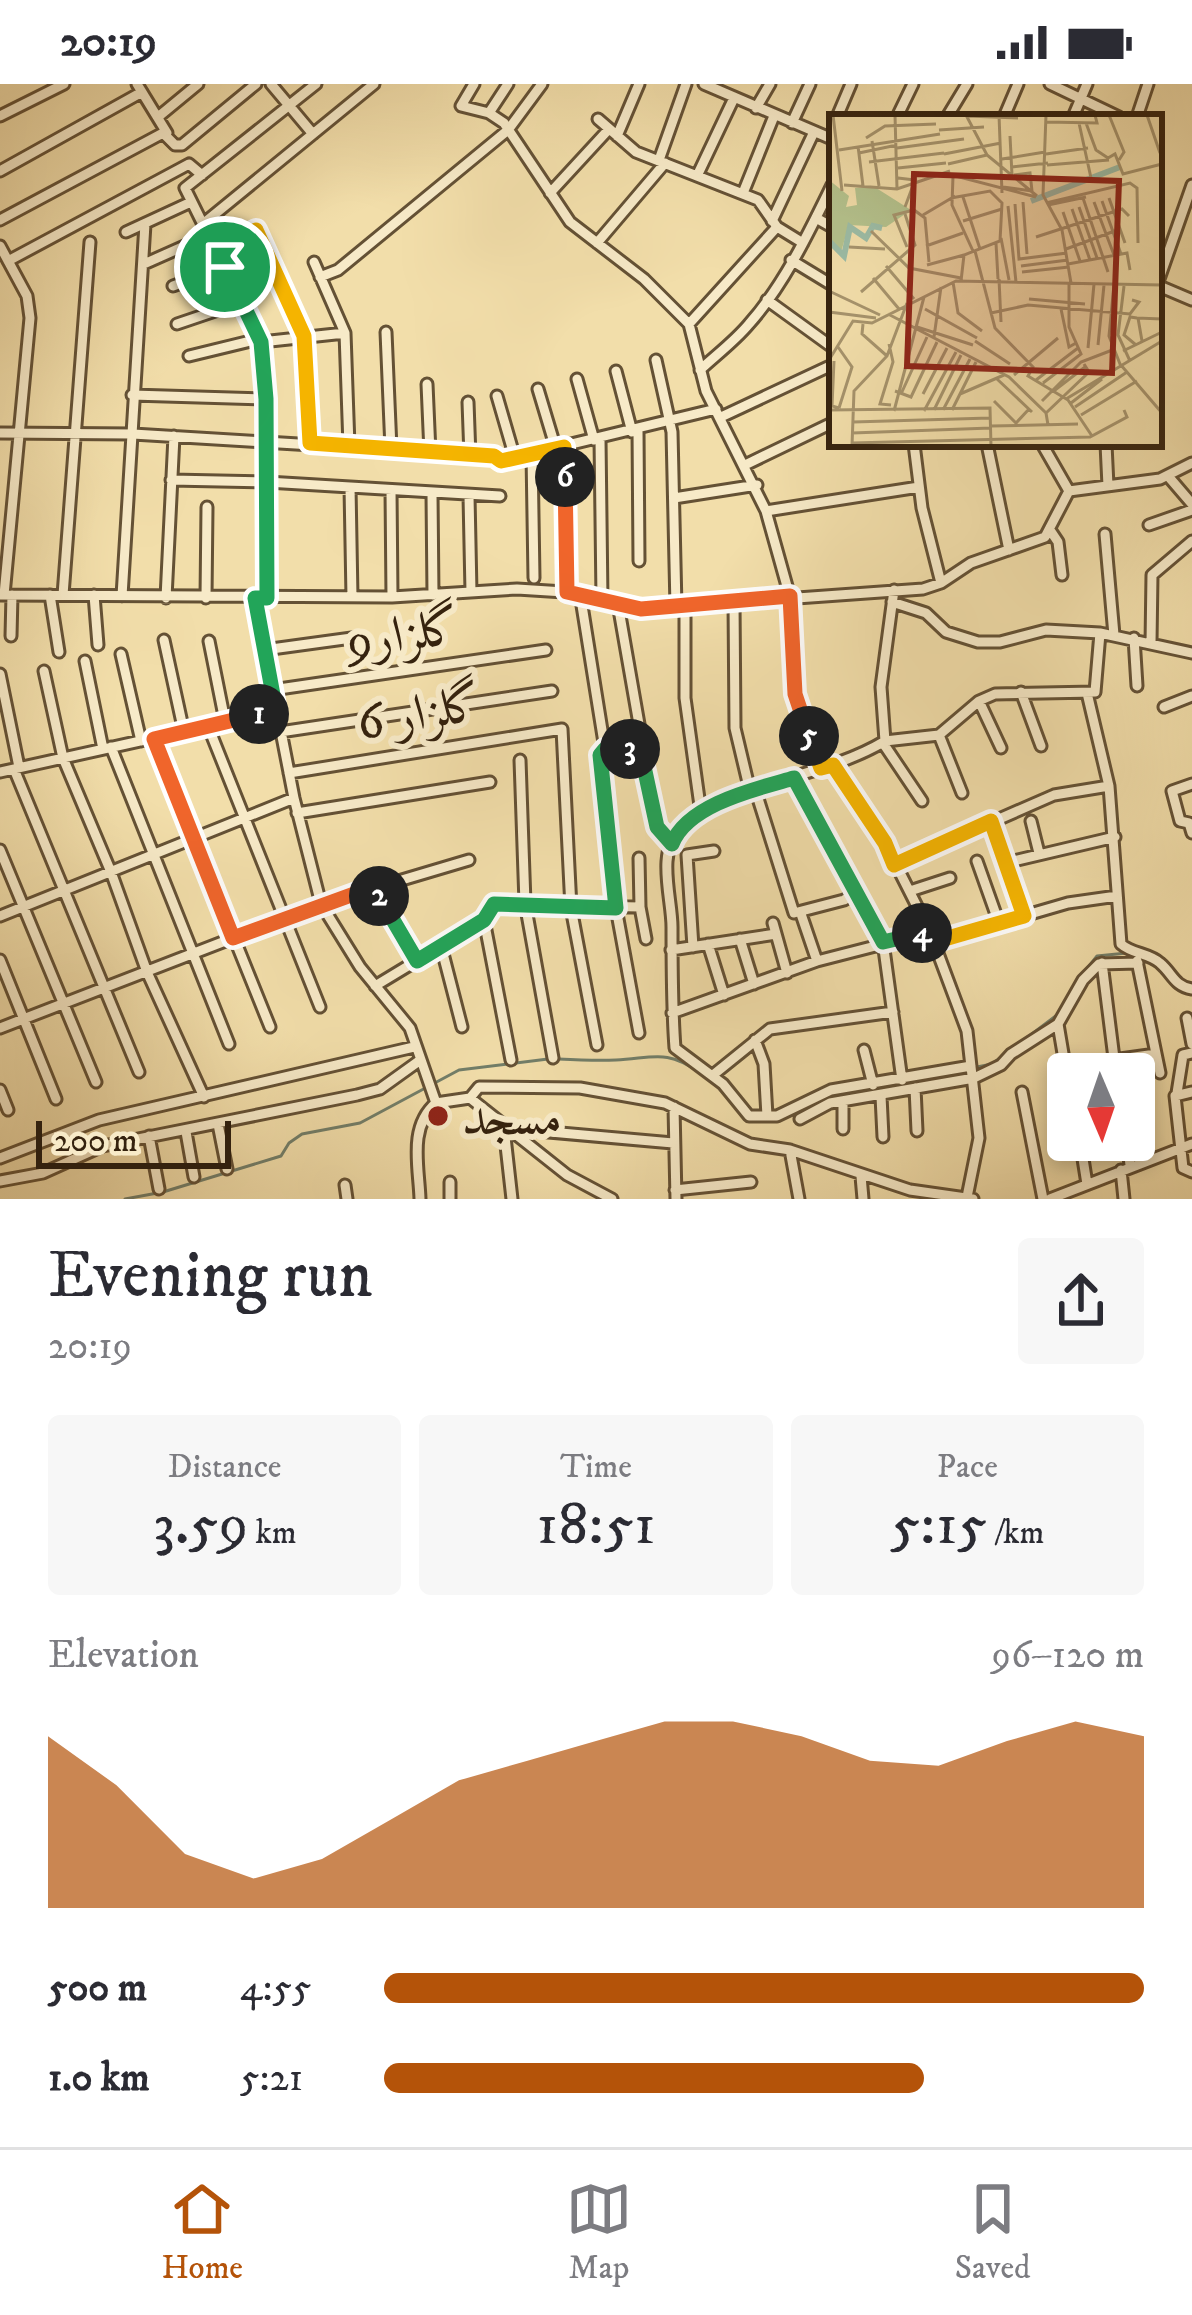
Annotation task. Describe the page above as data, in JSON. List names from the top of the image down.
{
  "streets": {
    "street": ["گلزار9", "گلزار 6"]
  },
  "places": ["مسجد"],
  "scale_bar": "200 m",
  "north": "bottom",
  "page": {
    "status": "20:19",
    "pins": [
      "6",
      "1",
      "5",
      "3",
      "2",
      "4"
    ],
    "scale": "200 m",
    "heading": ["Evening run", "20:19"],
    "stats": [
      ["Distance", "3.59 km"],
      ["Time", "18:51"],
      ["Pace", "5:15 /km"]
    ],
    "chart": ["Elevation", "96–120 m"],
    "list": [
      {
        "name": "500 m",
        "note": "4:55"
      },
      {
        "name": "1.0 km",
        "note": "5:21"
      }
    ],
    "tabs": ["Home", "Map", "Saved"]
  }
}
